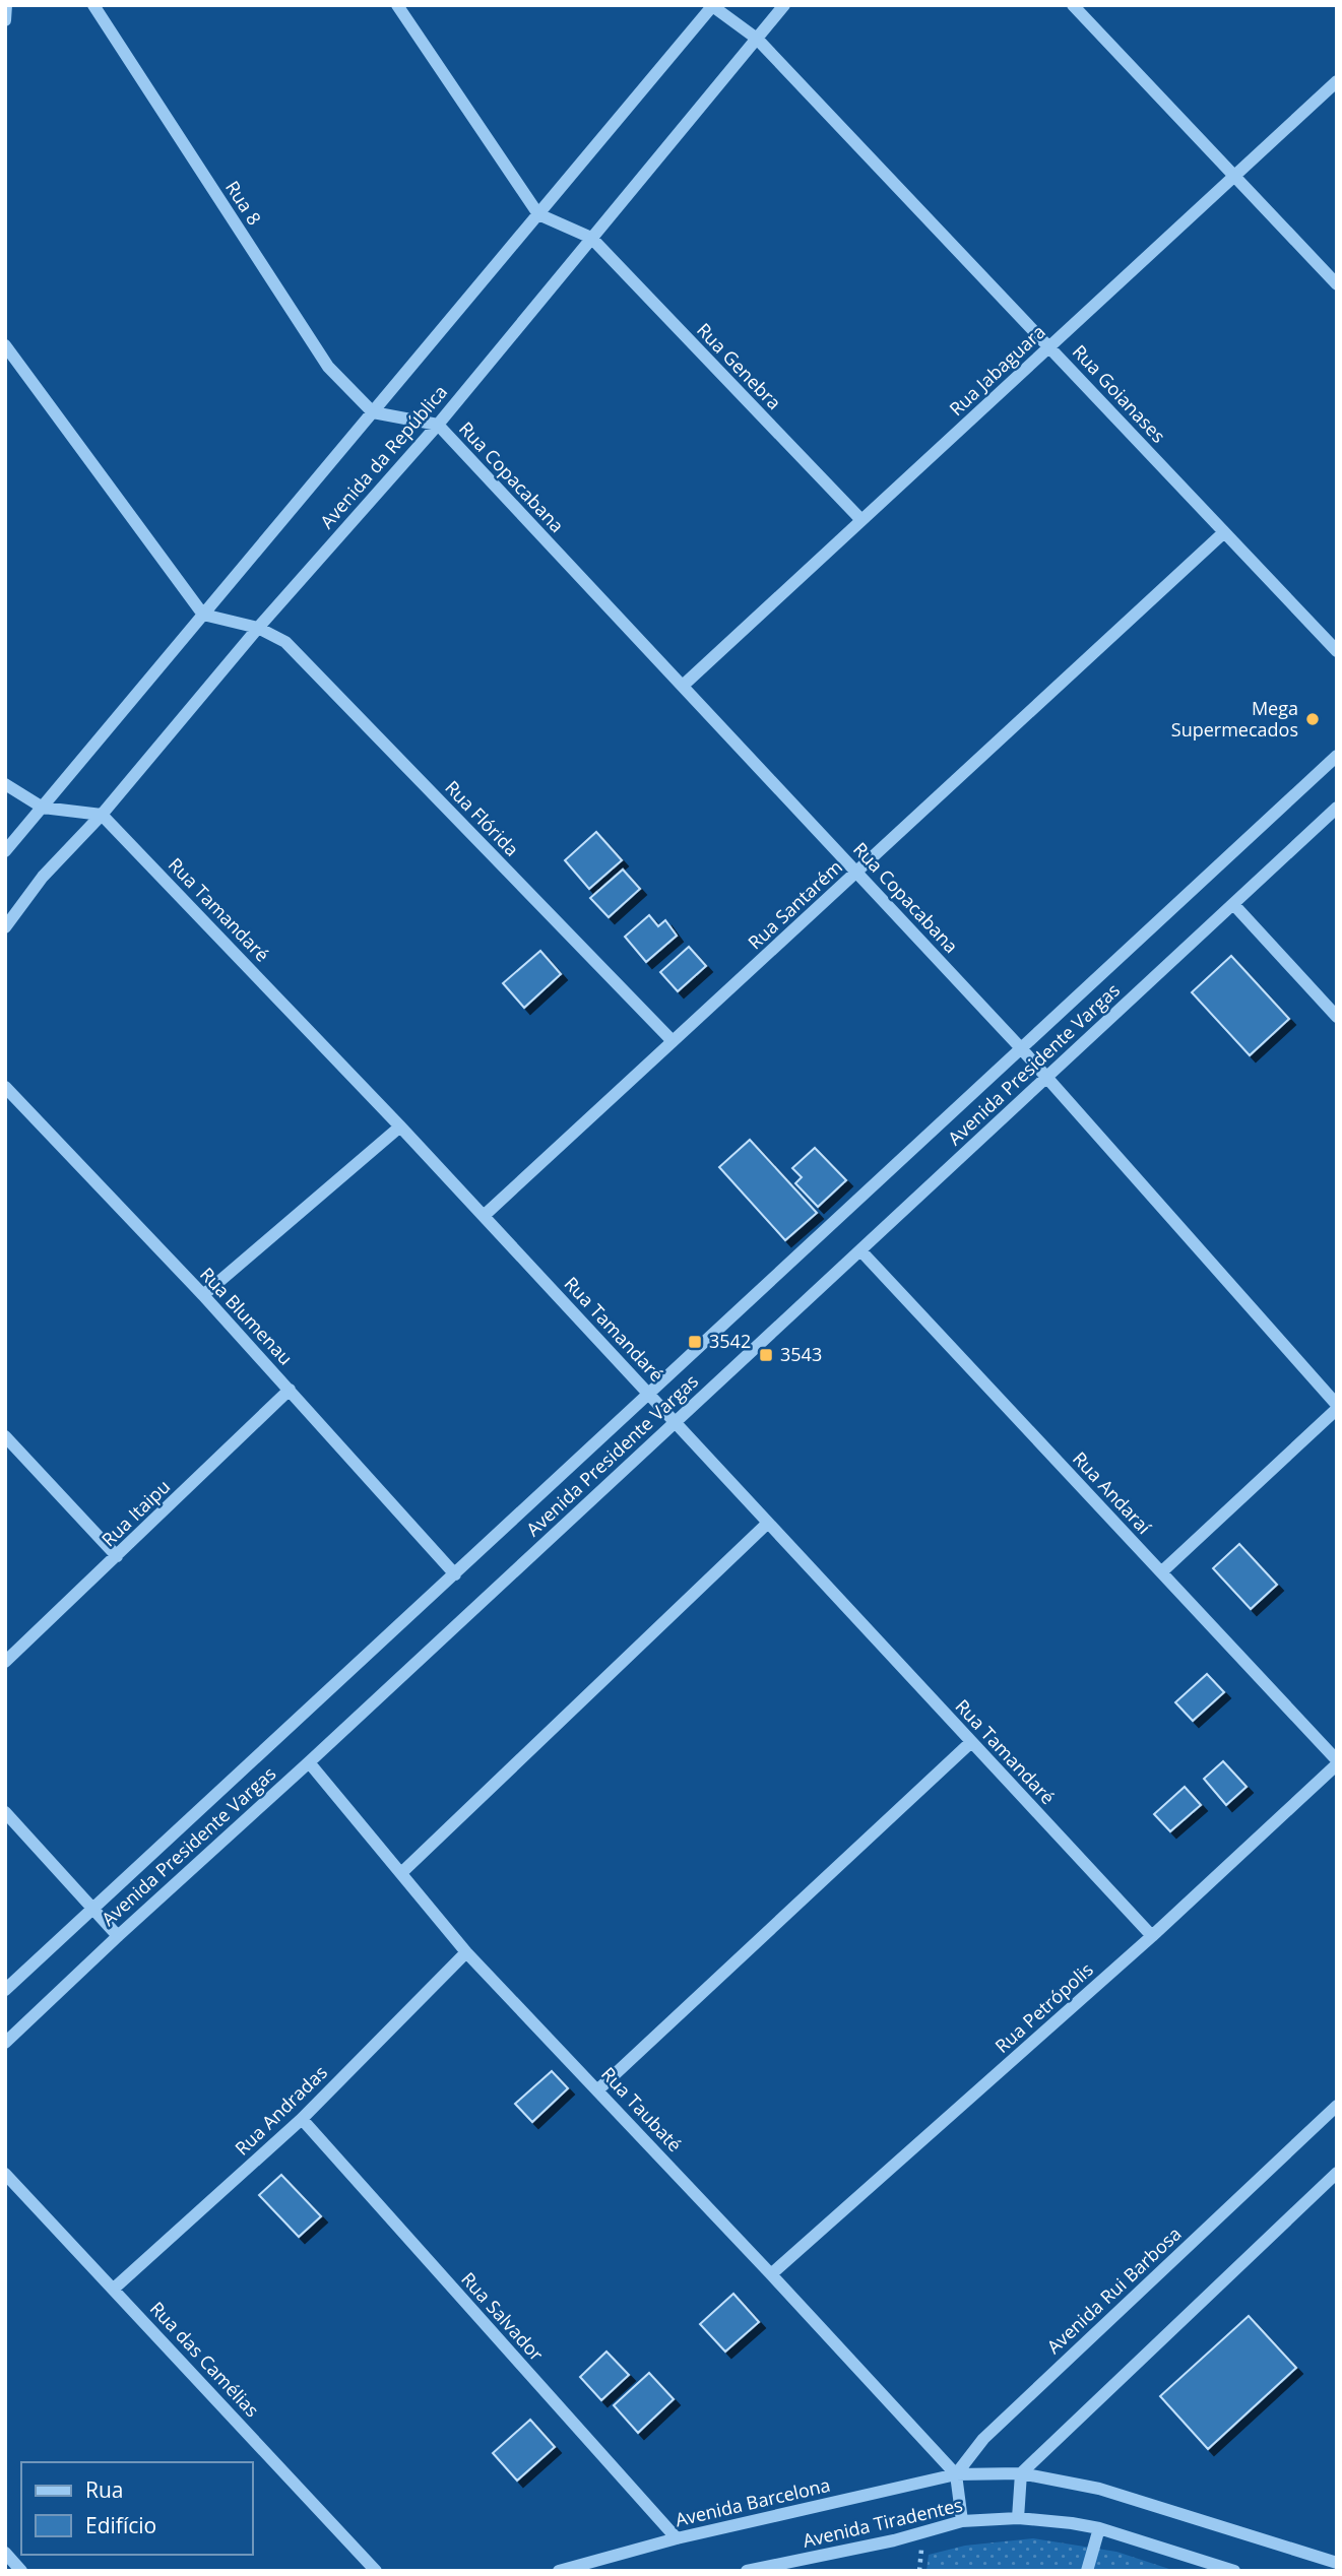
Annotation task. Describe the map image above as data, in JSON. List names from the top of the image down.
{
  "streets": {
    "street": [
      "Rua 8",
      "Rua Genebra",
      "Rua Jabaguara",
      "Rua Goianases",
      "Avenida da República",
      "Rua Copacabana",
      "Rua Flórida",
      "Rua Santarém",
      "Rua Tamandaré",
      "Avenida Presidente Vargas",
      "Rua Blumenau",
      "Rua Andaraí",
      "Rua Itaipu",
      "Rua Petrópolis",
      "Rua Taubaté",
      "Rua Andradas",
      "Avenida Rui Barbosa",
      "Rua Salvador",
      "Rua das Camélias",
      "Avenida Barcelona",
      "Avenida Tiradentes"
    ]
  },
  "crossings": [
    ["Rua 8", "Avenida da República"],
    ["Rua Genebra", "Rua Jabaguara"],
    ["Rua Genebra", "Avenida da República"],
    ["Rua Jabaguara", "Rua Goianases"],
    ["Rua Jabaguara", "Rua Copacabana"],
    ["Rua Goianases", "Avenida da República"],
    ["Rua Goianases", "Rua Santarém"],
    ["Avenida da República", "Rua Copacabana"],
    ["Avenida da República", "Rua Flórida"],
    ["Avenida da República", "Rua Tamandaré"],
    ["Rua Copacabana", "Rua Santarém"],
    ["Rua Copacabana", "Avenida Presidente Vargas"],
    ["Rua Flórida", "Rua Santarém"],
    ["Rua Santarém", "Rua Tamandaré"],
    ["Rua Tamandaré", "Avenida Presidente Vargas"],
    ["Rua Tamandaré", "Rua Petrópolis"],
    ["Avenida Presidente Vargas", "Rua Blumenau"],
    ["Avenida Presidente Vargas", "Rua Andaraí"],
    ["Avenida Presidente Vargas", "Rua Taubaté"],
    ["Rua Blumenau", "Rua Itaipu"],
    ["Rua Andaraí", "Rua Petrópolis"],
    ["Rua Petrópolis", "Rua Taubaté"],
    ["Rua Taubaté", "Rua Andradas"],
    ["Rua Taubaté", "Avenida Rui Barbosa"],
    ["Rua Taubaté", "Avenida Barcelona"],
    ["Rua Taubaté", "Avenida Tiradentes"],
    ["Rua Andradas", "Rua Salvador"],
    ["Rua Andradas", "Rua das Camélias"],
    ["Avenida Rui Barbosa", "Avenida Barcelona"],
    ["Avenida Rui Barbosa", "Avenida Tiradentes"],
    ["Rua Salvador", "Avenida Barcelona"],
    ["Avenida Barcelona", "Avenida Tiradentes"]
  ],
  "places": {
    "other": ["Mega Supermecados"],
    "transit": ["3542", "3543"]
  },
  "legend": ["Rua", "Edifício"]
}
